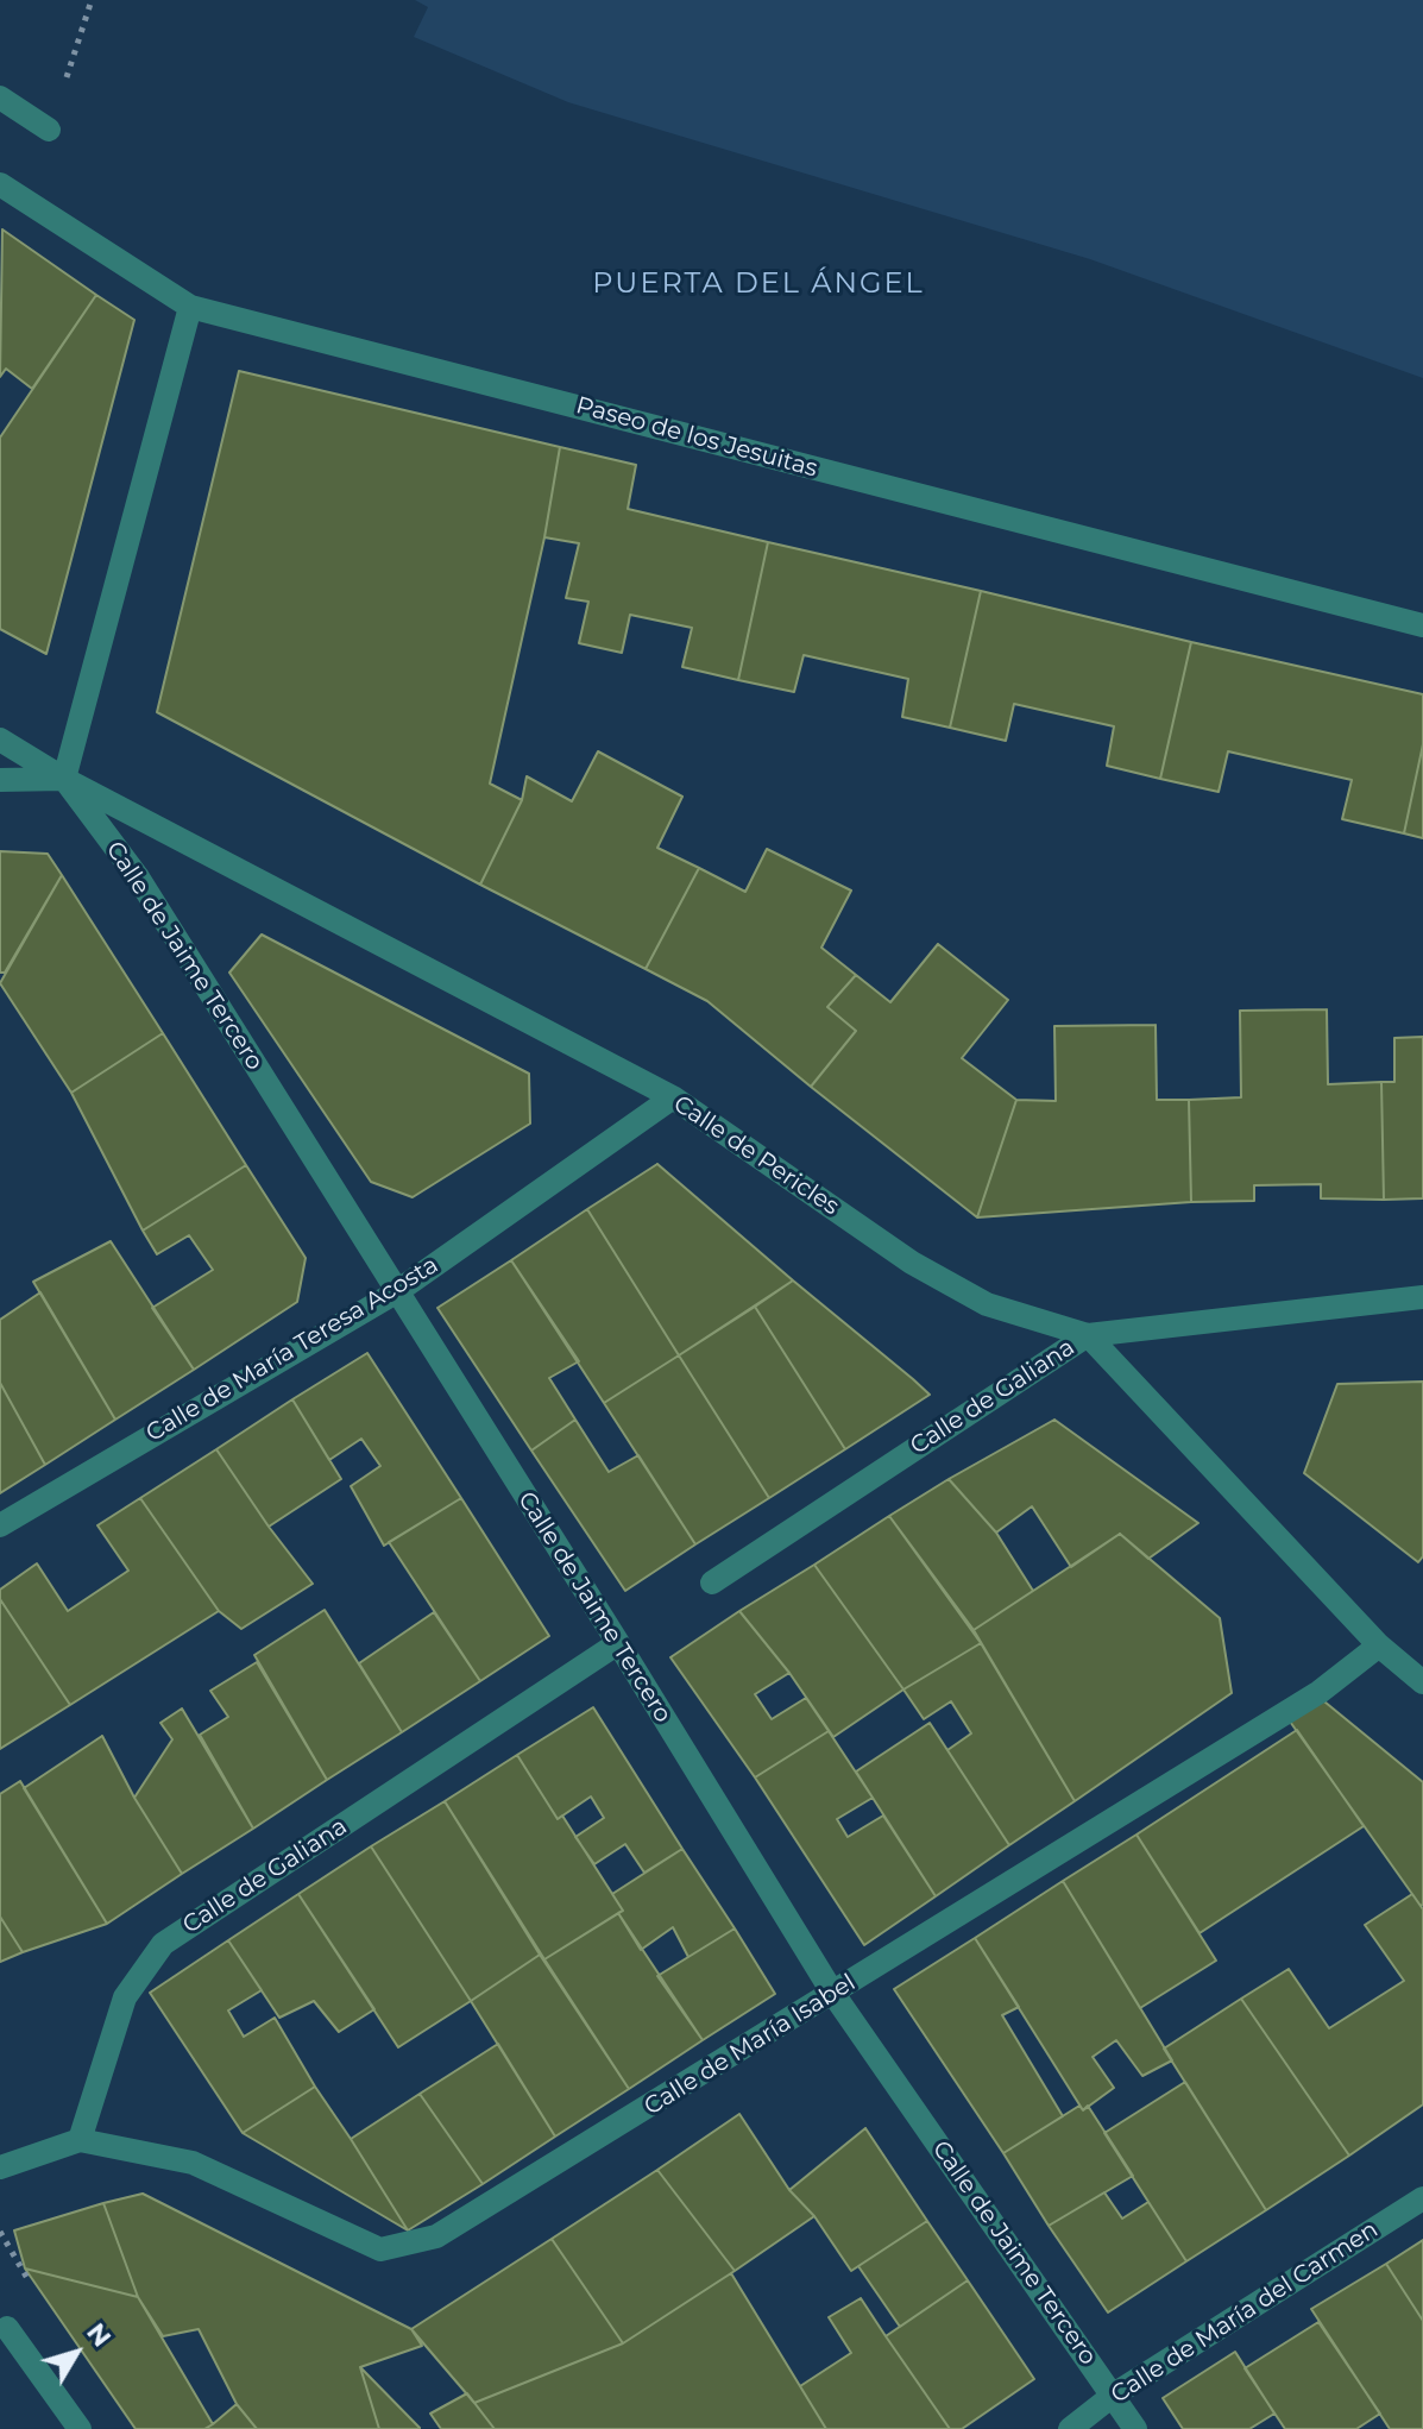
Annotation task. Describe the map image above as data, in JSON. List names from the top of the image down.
{
  "streets": {
    "street": [
      "Paseo de los Jesuitas",
      "Calle de Jaime Tercero",
      "Calle de Pericles",
      "Calle de María Teresa Acosta",
      "Calle de Galiana",
      "Calle de María Isabel",
      "Calle de María del Carmen"
    ]
  },
  "crossings": [
    ["Calle de Jaime Tercero", "Calle de Pericles"],
    ["Calle de Jaime Tercero", "Calle de María Teresa Acosta"],
    ["Calle de Jaime Tercero", "Calle de Galiana"],
    ["Calle de Jaime Tercero", "Calle de María Isabel"],
    ["Calle de Jaime Tercero", "Calle de María del Carmen"],
    ["Calle de Pericles", "Calle de María Teresa Acosta"],
    ["Calle de Pericles", "Calle de Galiana"],
    ["Calle de Pericles", "Calle de María Isabel"],
    ["Calle de Galiana", "Calle de María Isabel"]
  ],
  "districts": ["PUERTA DEL ÁNGEL"],
  "north": "top right"
}
